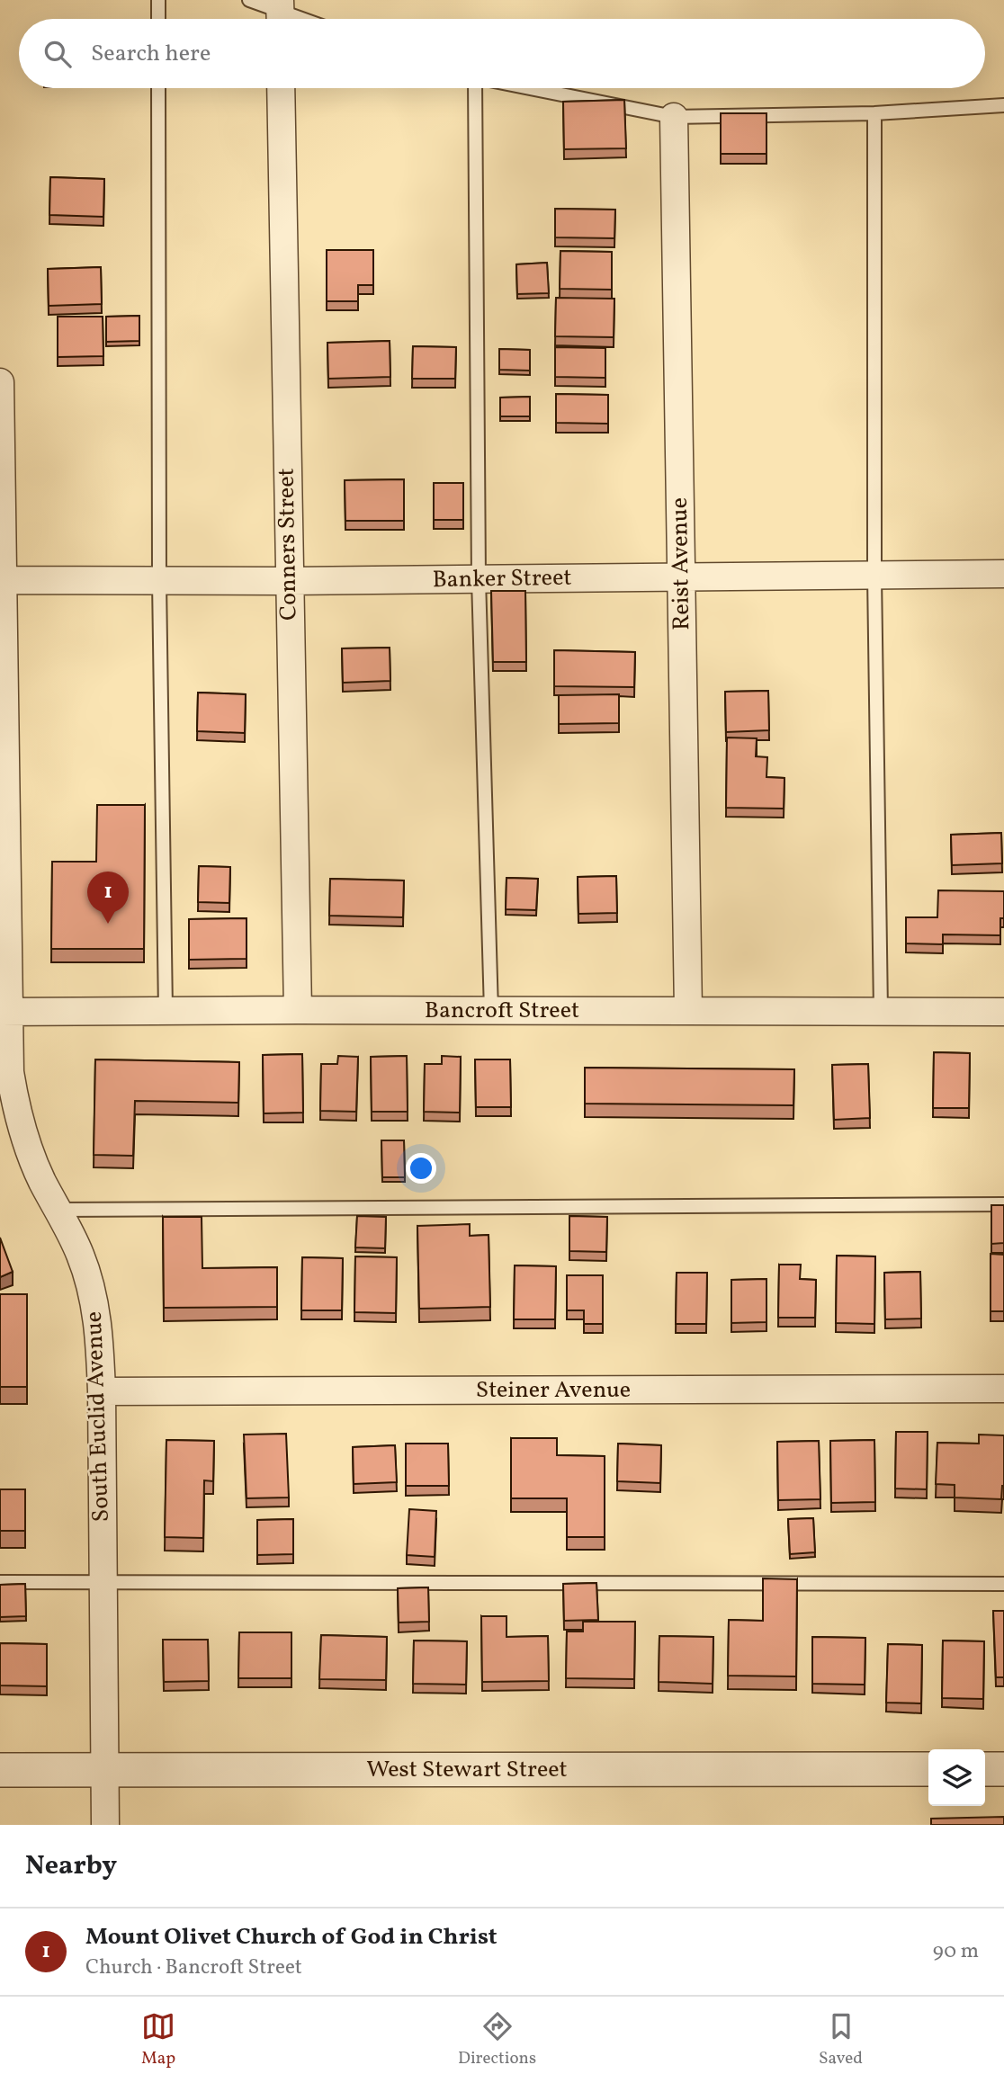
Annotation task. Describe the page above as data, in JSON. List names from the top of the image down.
{
  "streets": {
    "street": [
      "Conners Street",
      "Reist Avenue",
      "Banker Street",
      "Bancroft Street",
      "Steiner Avenue",
      "South Euclid Avenue",
      "West Stewart Street"
    ]
  },
  "crossings": [
    ["Conners Street", "Banker Street"],
    ["Conners Street", "Bancroft Street"],
    ["Reist Avenue", "Banker Street"],
    ["Reist Avenue", "Bancroft Street"],
    ["Banker Street", "South Euclid Avenue"],
    ["Bancroft Street", "South Euclid Avenue"],
    ["Steiner Avenue", "South Euclid Avenue"],
    ["South Euclid Avenue", "West Stewart Street"]
  ],
  "page": {
    "search": "Search here",
    "pins": "1",
    "heading": "Nearby",
    "list": [
      {
        "mark": "1",
        "name": "Mount Olivet Church of God in Christ",
        "note": "Church · Bancroft Street",
        "value": "90 m"
      }
    ],
    "nav": ["Map", "Directions", "Saved"]
  }
}
